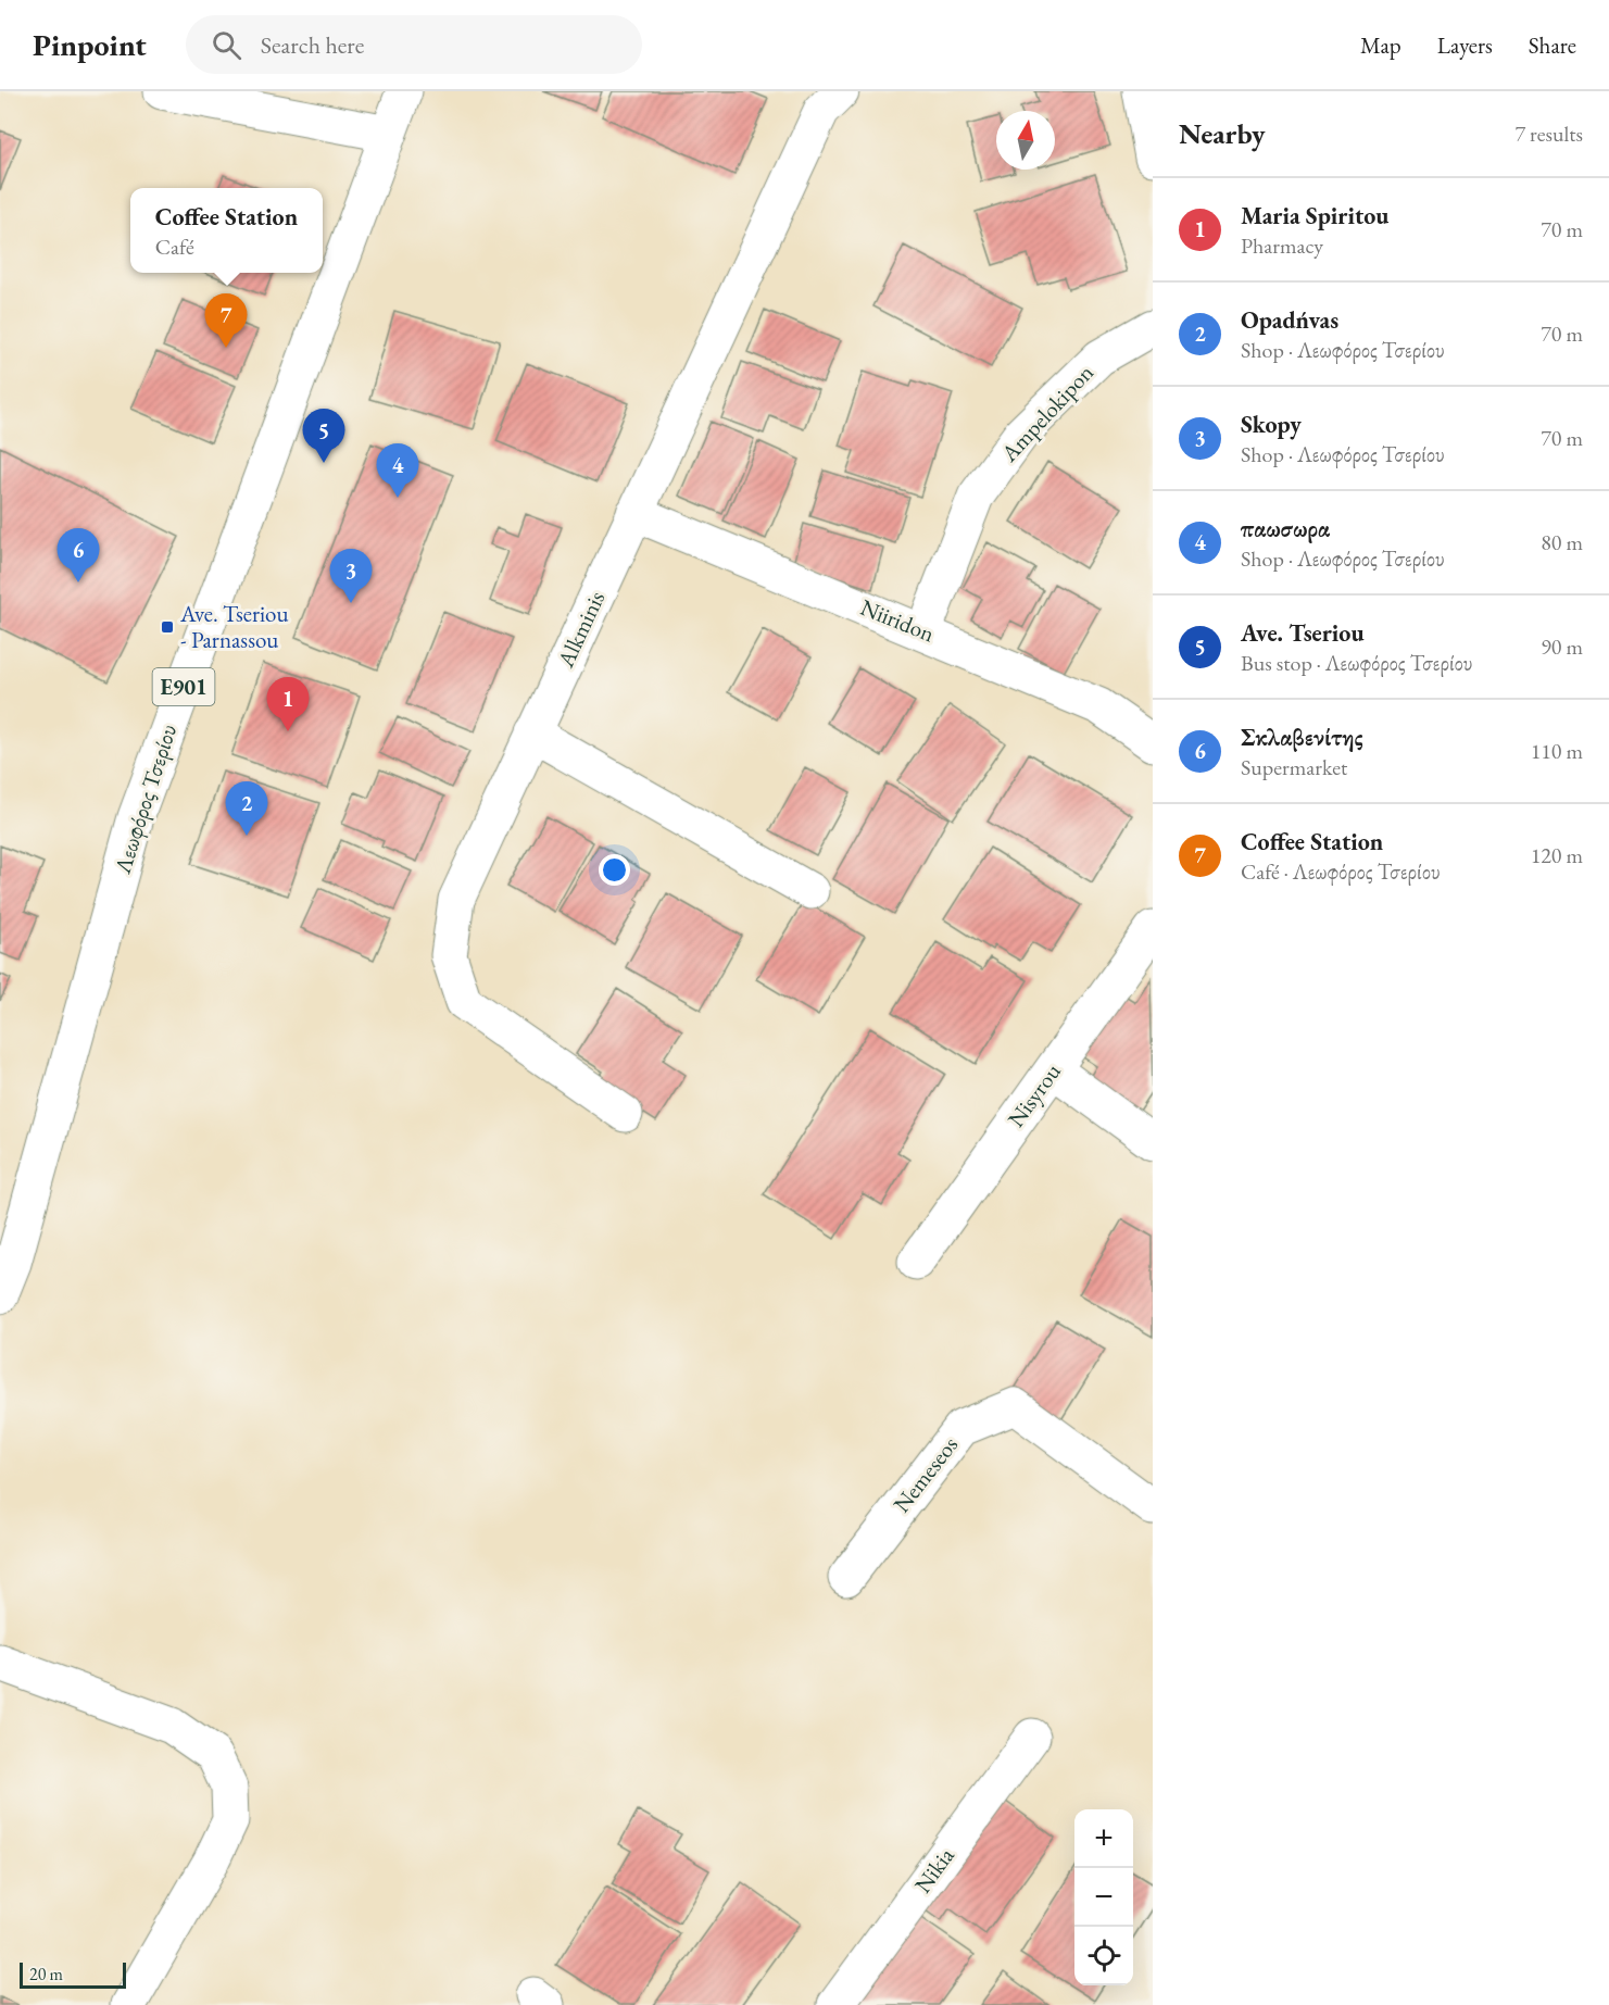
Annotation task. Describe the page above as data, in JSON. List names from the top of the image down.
{
  "streets": {
    "street": [
      "Ampelokipon",
      "Niiridon",
      "Alkminis",
      "E901",
      "Λεωφόρος Τσερίου",
      "Nisyrou",
      "Nemeseos",
      "Nikia"
    ]
  },
  "crossings": [
    ["Ampelokipon", "Niiridon"],
    ["Niiridon", "Alkminis"]
  ],
  "places": {
    "transit": ["Ave. Tseriou - Parnassou"]
  },
  "scale_bar": "20 m",
  "north": "top",
  "page": {
    "header": "Pinpoint",
    "search": "Search here",
    "nav": ["Map", "Layers", "Share"],
    "heading": ["Nearby", "7 results"],
    "list": [
      {
        "mark": "1",
        "name": "Maria Spiritou",
        "note": "Pharmacy",
        "value": "70 m"
      },
      {
        "mark": "2",
        "name": "Opadńvas",
        "note": "Shop · Λεωφόρος Τσερίου",
        "value": "70 m"
      },
      {
        "mark": "3",
        "name": "Skopy",
        "note": "Shop · Λεωφόρος Τσερίου",
        "value": "70 m"
      },
      {
        "mark": "4",
        "name": "παωσωρα",
        "note": "Shop · Λεωφόρος Τσερίου",
        "value": "80 m"
      },
      {
        "mark": "5",
        "name": "Ave. Tseriou",
        "note": "Bus stop · Λεωφόρος Τσερίου",
        "value": "90 m"
      },
      {
        "mark": "6",
        "name": "Σκλαβενίτης",
        "note": "Supermarket",
        "value": "110 m"
      },
      {
        "mark": "7",
        "name": "Coffee Station",
        "note": "Café · Λεωφόρος Τσερίου",
        "value": "120 m"
      }
    ],
    "popup": ["Coffee Station", "Café"],
    "pins": [
      "7",
      "5",
      "4",
      "6",
      "3",
      "1",
      "2"
    ],
    "map_buttons": ["+", "−"],
    "scale": "20 m"
  }
}
